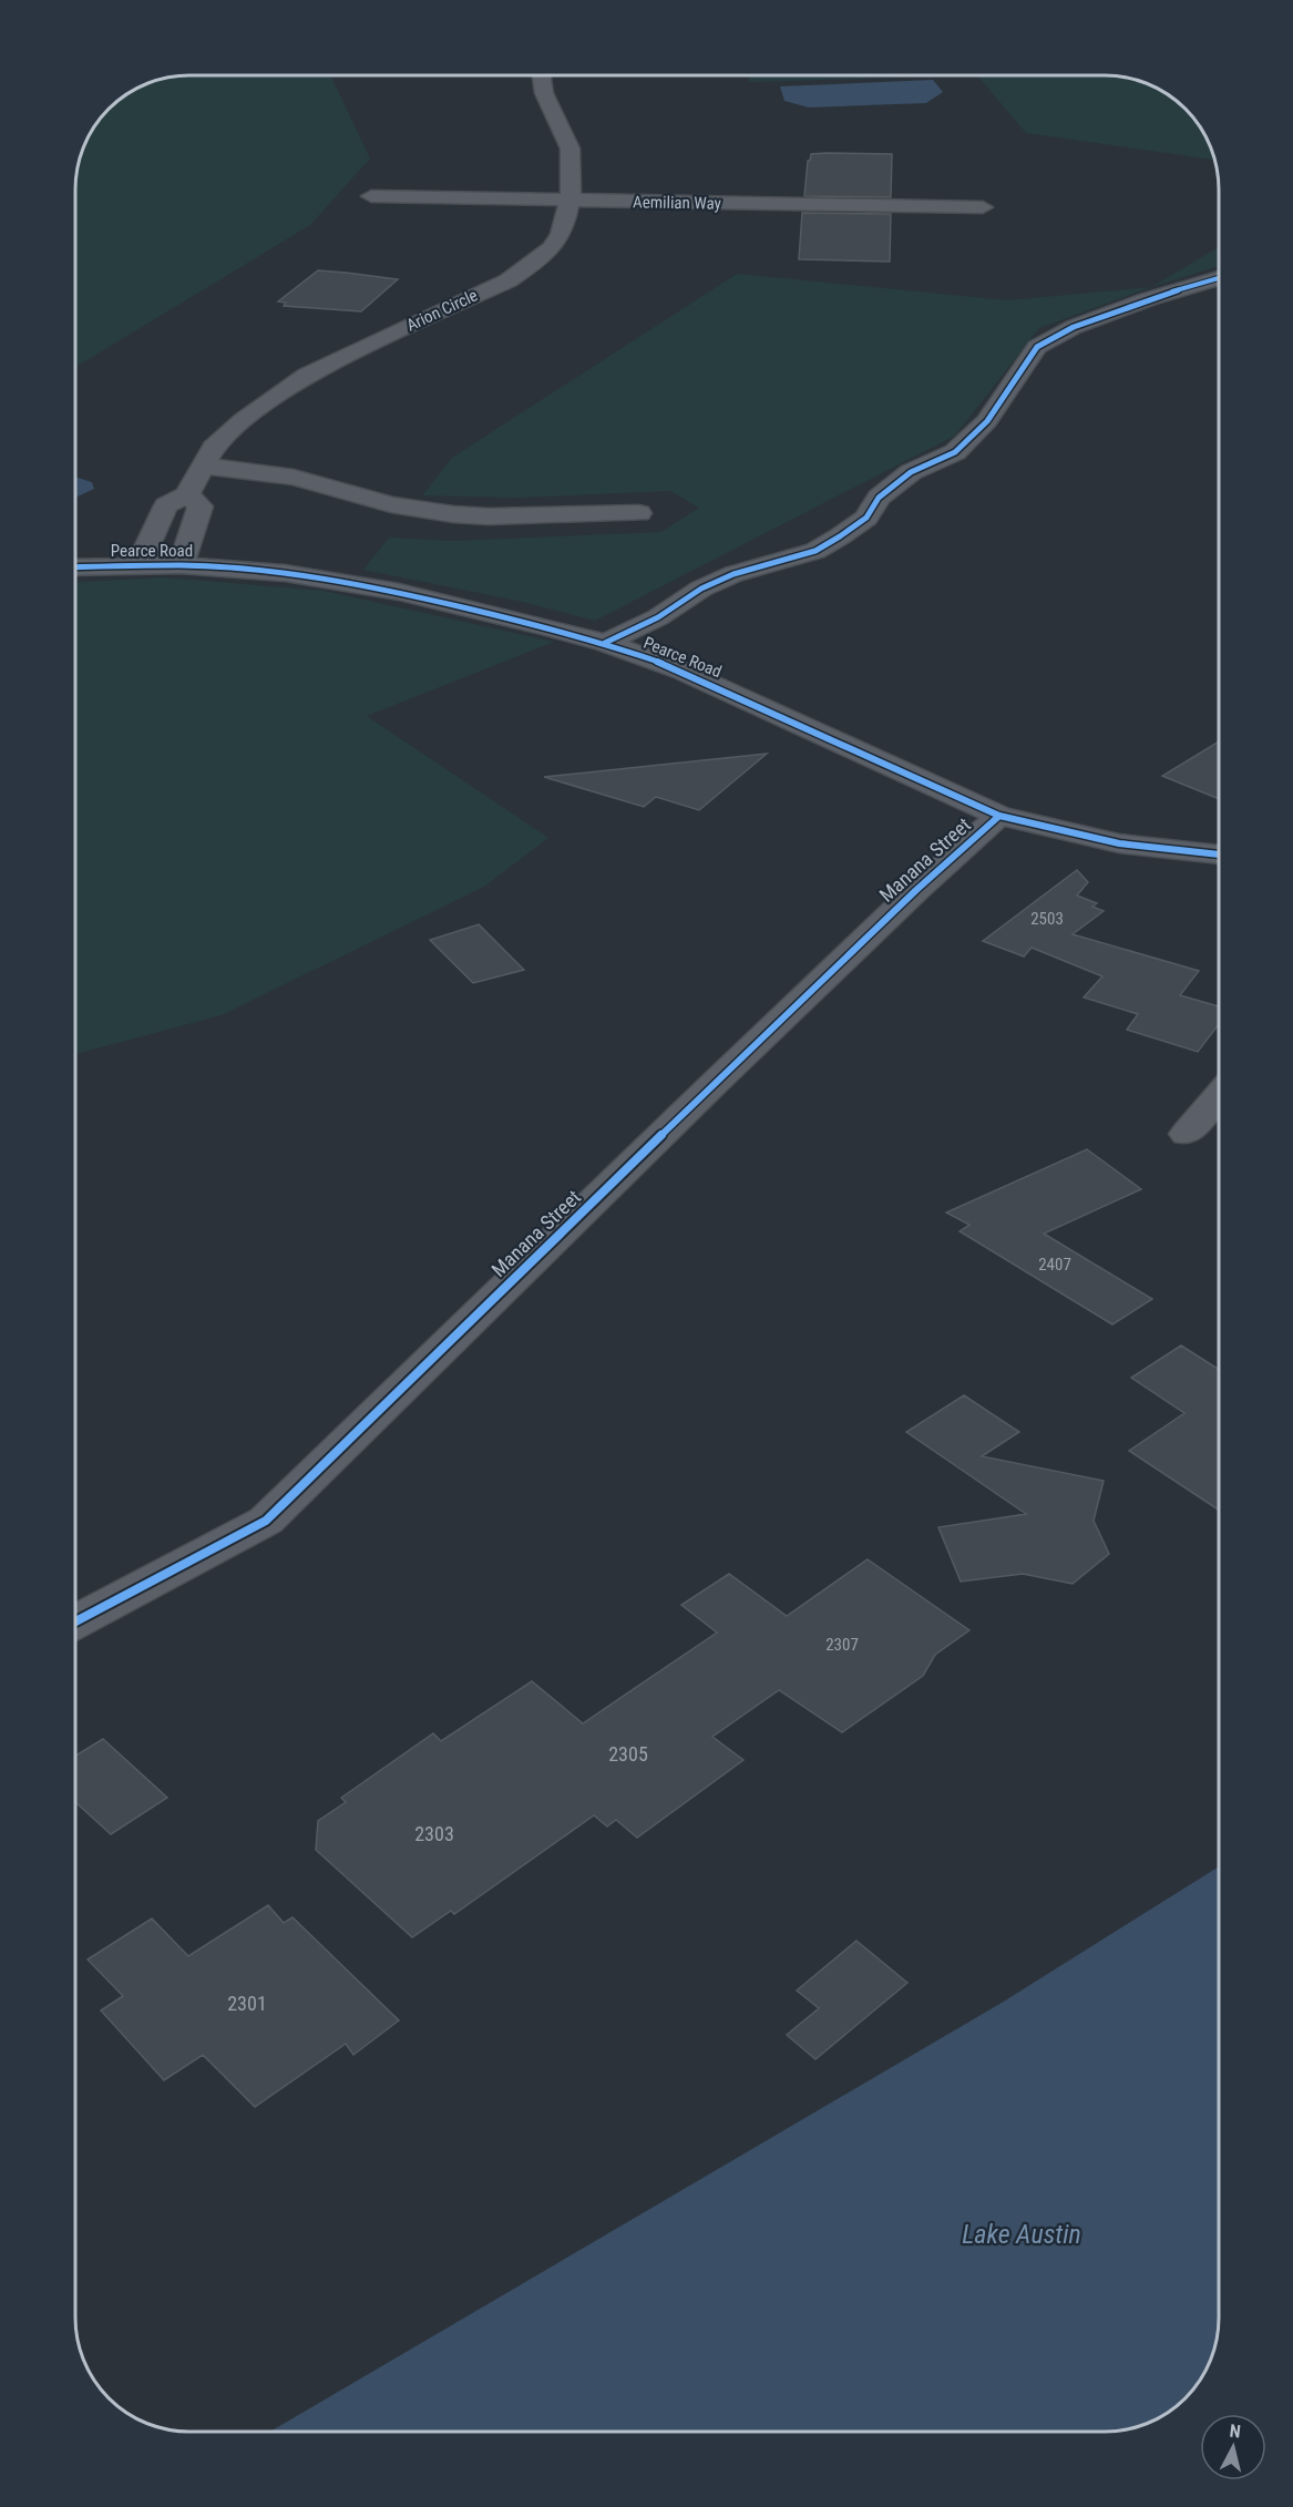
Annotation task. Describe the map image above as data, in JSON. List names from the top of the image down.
{
  "streets": {
    "street": [
      "Aemilian Way",
      "Arion Circle",
      "Pearce Road",
      "Manana Street"
    ]
  },
  "crossings": [
    ["Aemilian Way", "Arion Circle"],
    ["Arion Circle", "Pearce Road"],
    ["Pearce Road", "Manana Street"]
  ],
  "water": ["Lake Austin"],
  "house_numbers": [
    "2503",
    "2407",
    "2307",
    "2305",
    "2303",
    "2301"
  ],
  "north": "top"
}
